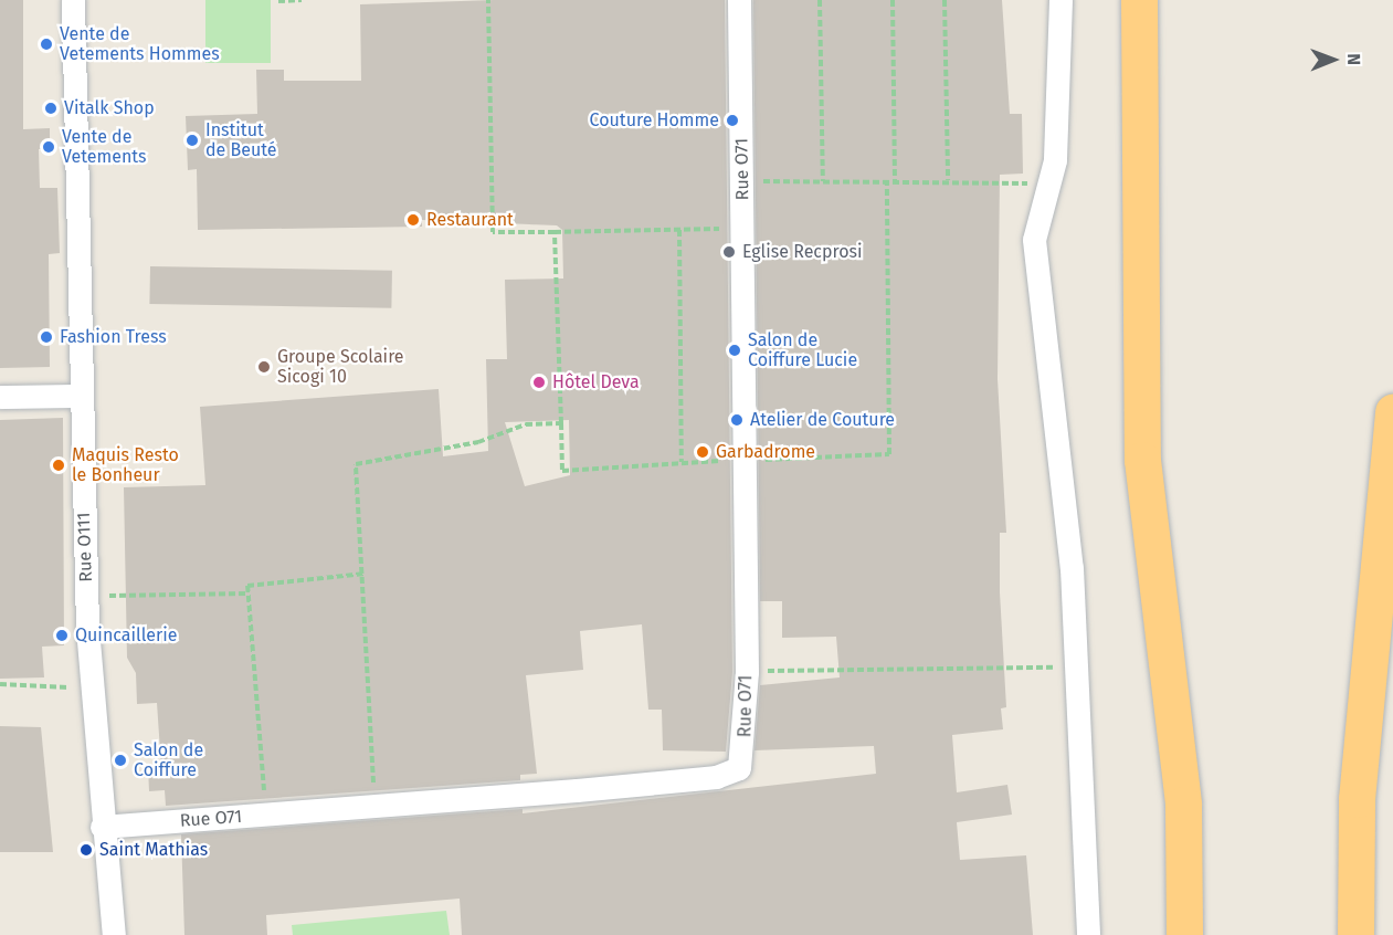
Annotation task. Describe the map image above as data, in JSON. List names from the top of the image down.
{
  "streets": {
    "street": ["Rue O71", "Rue O111"]
  },
  "crossings": [
    ["Rue O71", "Rue O111"]
  ],
  "places": [
    "Vente de Vetements Hommes",
    "Vitalk Shop",
    "Couture Homme",
    "Institut de Beuté",
    "Vente de Vetements",
    "Restaurant",
    "Eglise Recprosi",
    "Fashion Tress",
    "Salon de Coiffure Lucie",
    "Groupe Scolaire Sicogi 10",
    "Hôtel Deva",
    "Atelier de Couture",
    "Garbadrome",
    "Maquis Resto le Bonheur",
    "Quincaillerie",
    "Salon de Coiffure",
    "Saint Mathias"
  ],
  "north": "right"
}
